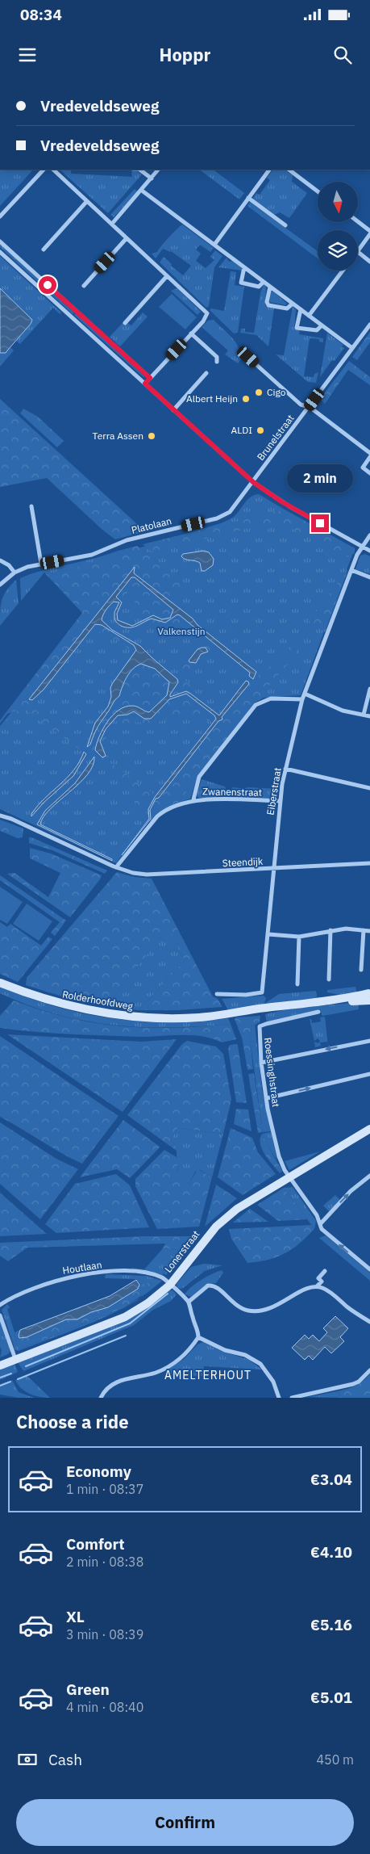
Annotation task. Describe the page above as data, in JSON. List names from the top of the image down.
{
  "streets": {
    "street": [
      "Brunelstraat",
      "Platolaan",
      "Eiberstraat",
      "Zwanenstraat",
      "Steendijk",
      "Rolderhoofdweg",
      "Roessinghstraat",
      "Lonerstraat",
      "Houtlaan"
    ]
  },
  "crossings": [
    ["Brunelstraat", "Platolaan"],
    ["Eiberstraat", "Zwanenstraat"],
    ["Eiberstraat", "Steendijk"],
    ["Zwanenstraat", "Steendijk"],
    ["Roessinghstraat", "Lonerstraat"],
    ["Lonerstraat", "Houtlaan"]
  ],
  "districts": ["AMELTERHOUT"],
  "parks": ["Valkenstijn"],
  "places": [
    "Cigo",
    "Albert Heijn",
    "ALDI",
    "Terra Assen"
  ],
  "north": "bottom",
  "page": {
    "status": "08:34",
    "header": "Hoppr",
    "banner": ["Vredeveldseweg", "Vredeveldseweg"],
    "bubble": "2 min",
    "heading": "Choose a ride",
    "list": [
      {
        "name": "Economy",
        "note": "1 min · 08:37",
        "value": "€3.04"
      },
      {
        "name": "Comfort",
        "note": "2 min · 08:38",
        "value": "€4.10"
      },
      {
        "name": "XL",
        "note": "3 min · 08:39",
        "value": "€5.16"
      },
      {
        "name": "Green",
        "note": "4 min · 08:40",
        "value": "€5.01"
      }
    ],
    "pay": ["Cash", "450 m"],
    "buttons": "Confirm"
  }
}
